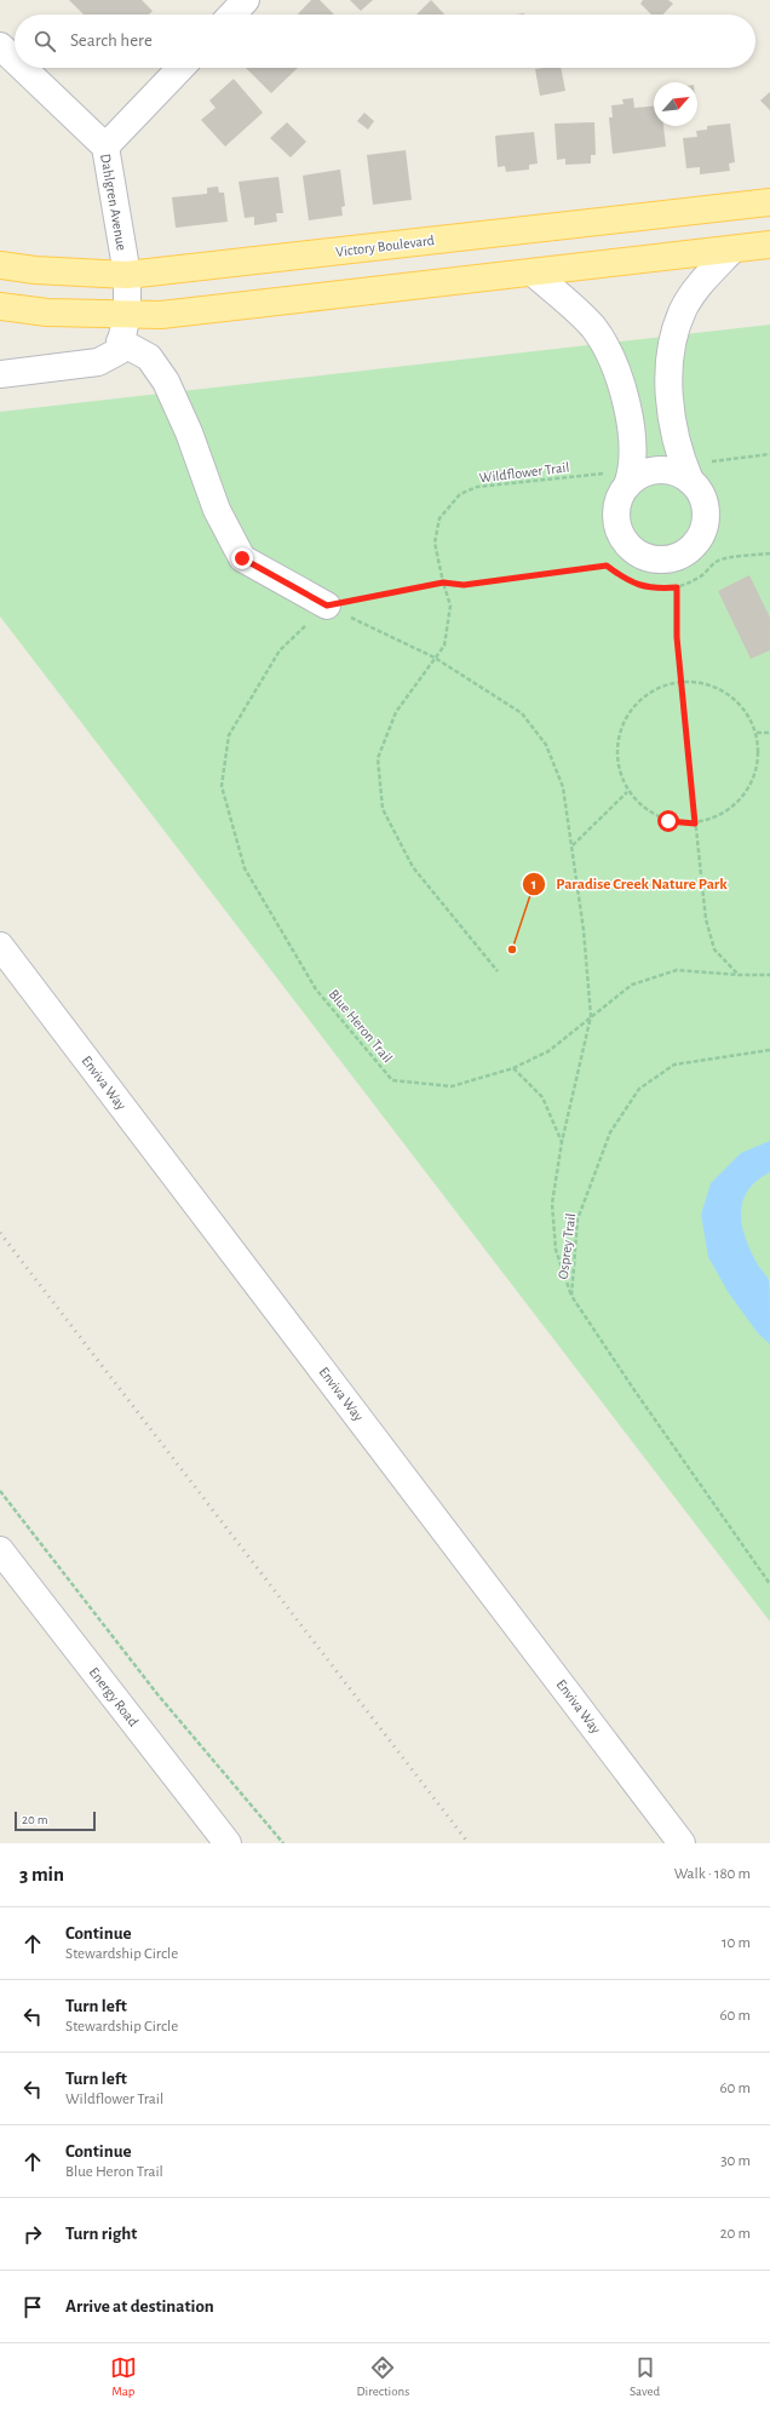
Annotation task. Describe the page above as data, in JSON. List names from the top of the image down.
{
  "streets": {
    "main road": ["Victory Boulevard"],
    "street": ["Dahlgren Avenue", "Enviva Way", "Energy Road"],
    "path": ["Wildflower Trail", "Blue Heron Trail", "Osprey Trail"]
  },
  "crossings": [
    ["Dahlgren Avenue", "Victory Boulevard"]
  ],
  "places": ["Paradise Creek Nature Park"],
  "scale_bar": "20 m",
  "north": "top right",
  "page": {
    "search": "Search here",
    "scale": "20 m",
    "heading": ["3 min", "Walk · 180 m"],
    "list": [
      ["Continue", "Stewardship Circle", "10 m"],
      ["Turn left", "Stewardship Circle", "60 m"],
      ["Turn left", "Wildflower Trail", "60 m"],
      ["Continue", "Blue Heron Trail", "30 m"],
      ["Turn right", "20 m"],
      "Arrive at destination"
    ],
    "nav": ["Map", "Directions", "Saved"]
  }
}
